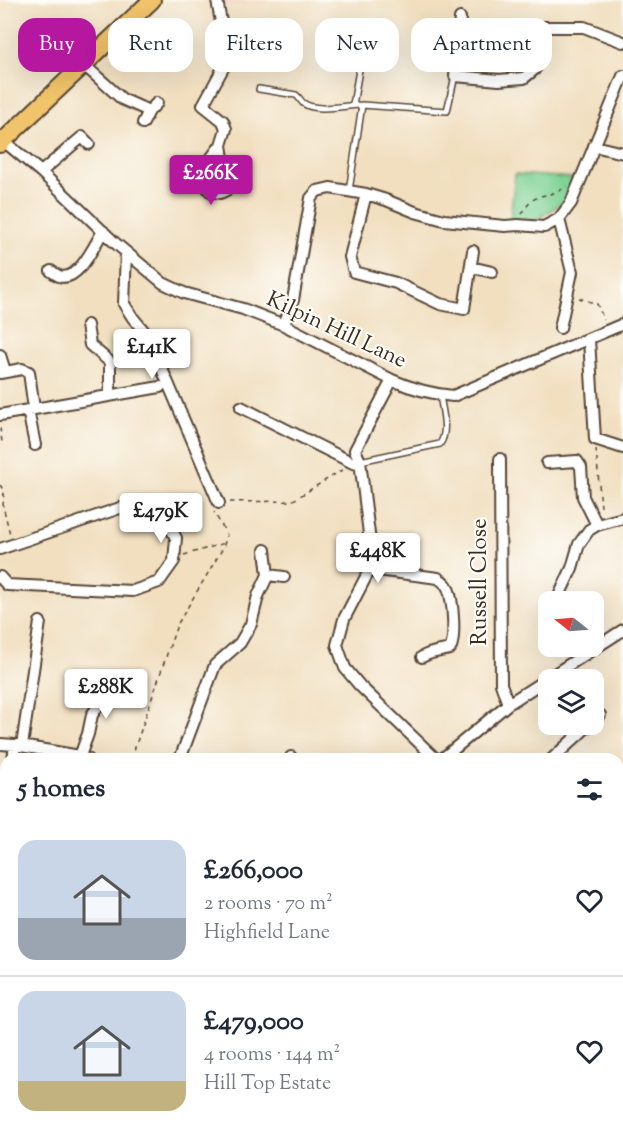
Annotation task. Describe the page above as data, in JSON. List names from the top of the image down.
{
  "streets": {
    "street": ["Kilpin Hill Lane", "Russell Close"]
  },
  "north": "left",
  "page": {
    "chip": [
      "Buy",
      "Rent",
      "Filters",
      "New",
      "Apartment"
    ],
    "price": [
      "£266K",
      "£141K",
      "£479K",
      "£448K",
      "£288K"
    ],
    "heading": "5 homes",
    "list": [
      {
        "name": "£266,000",
        "note": "2 rooms · 70 m² · Highfield Lane"
      },
      {
        "name": "£479,000",
        "note": "4 rooms · 144 m² · Hill Top Estate"
      }
    ]
  }
}
